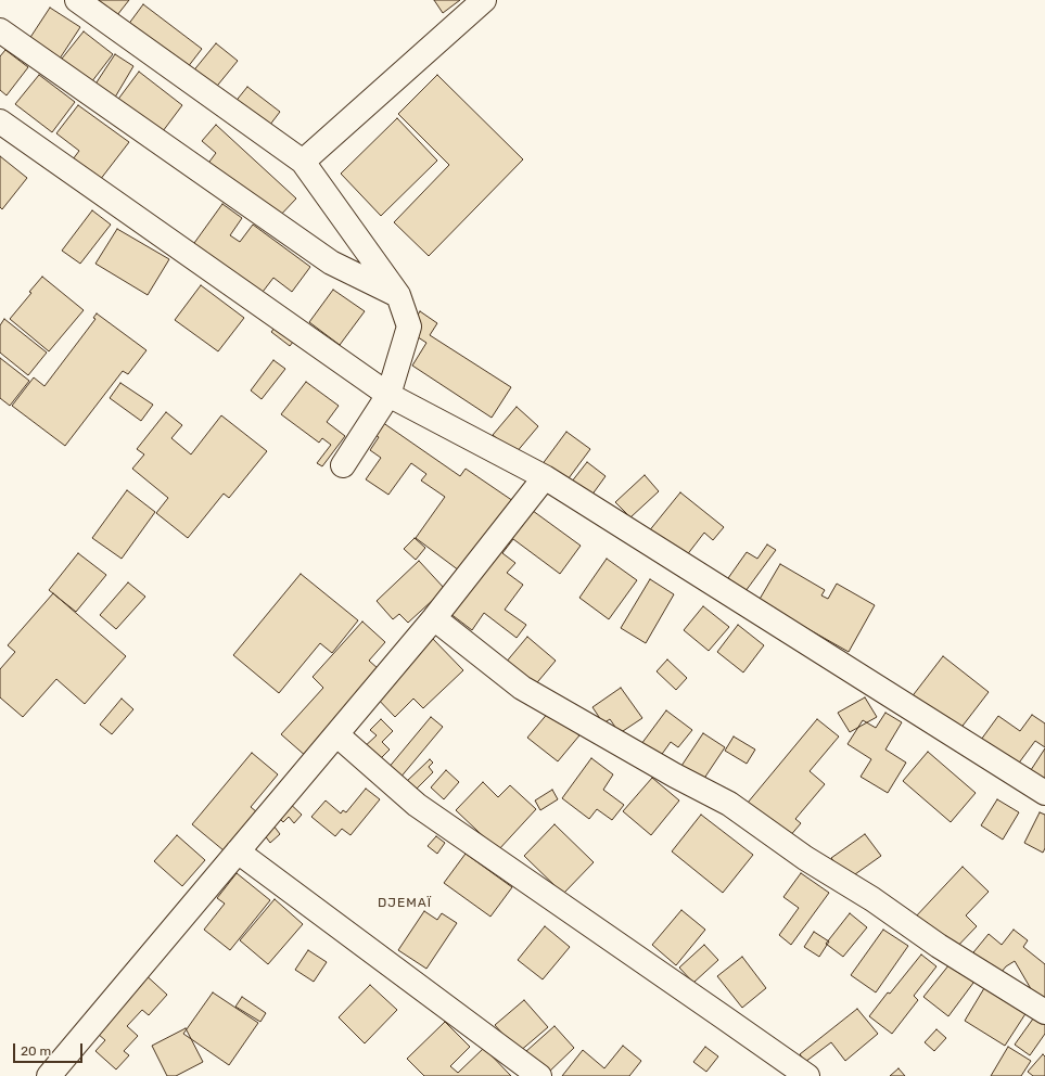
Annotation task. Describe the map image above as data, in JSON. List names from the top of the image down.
{
  "districts": ["DJEMAÏ"],
  "scale_bar": "20 m"
}
